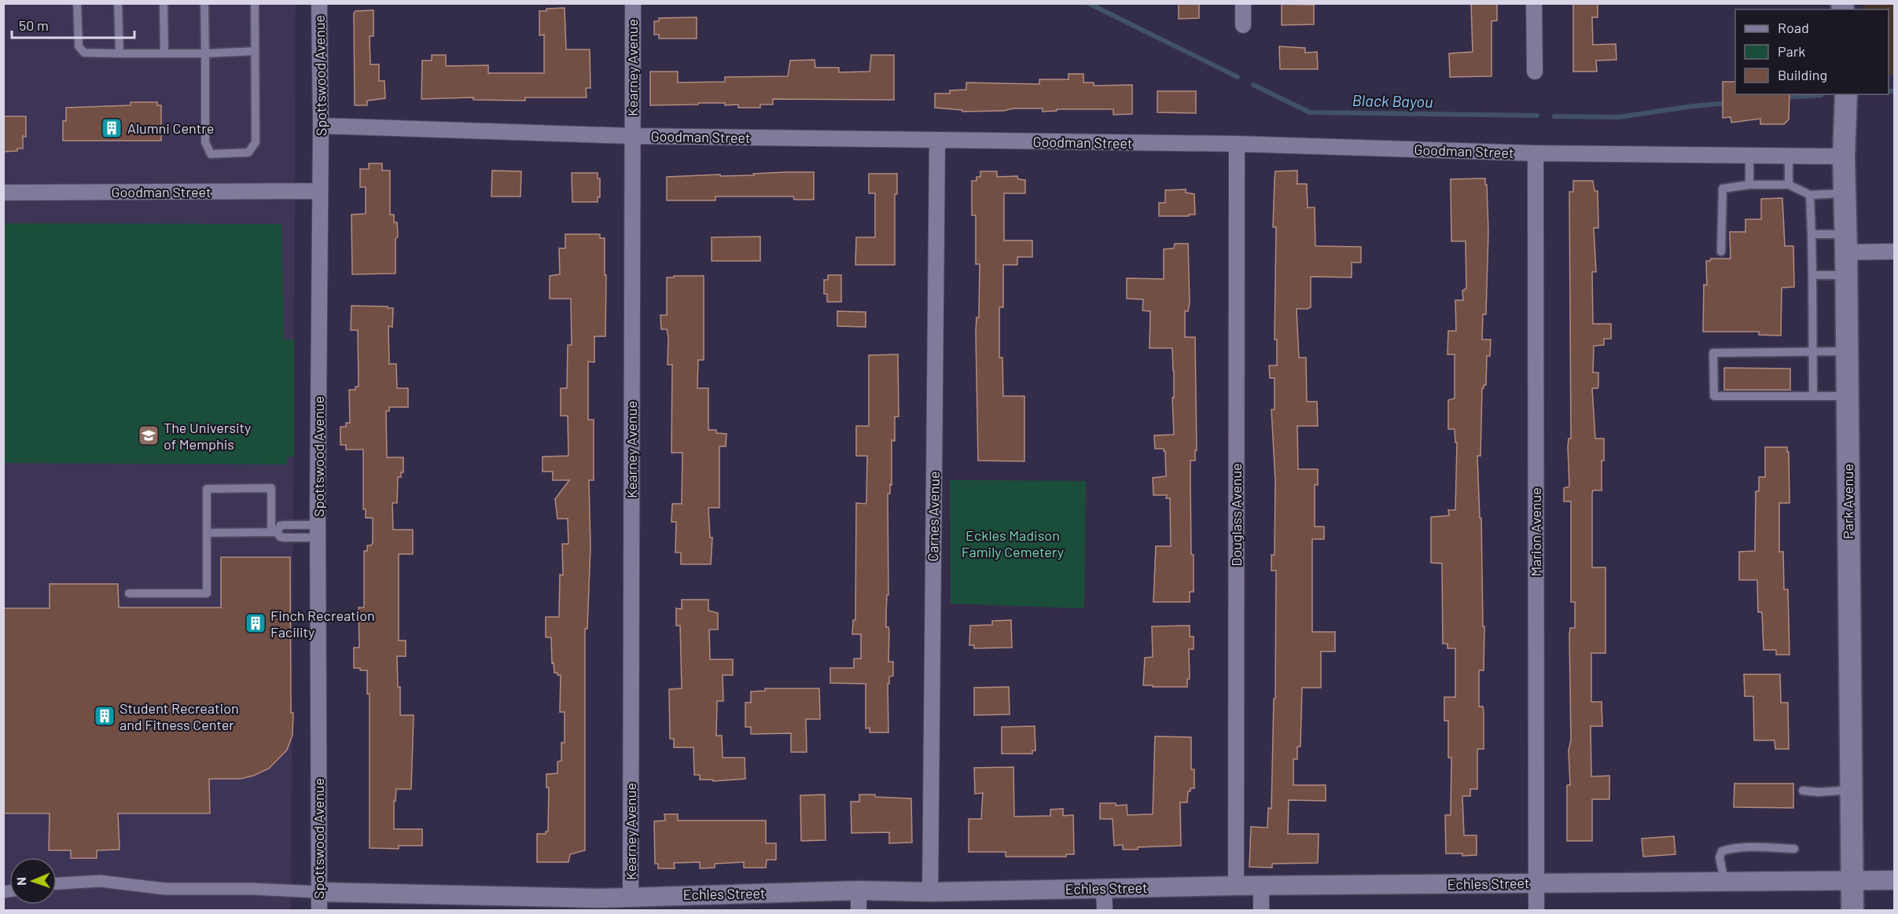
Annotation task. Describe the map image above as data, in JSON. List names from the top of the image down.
{
  "streets": {
    "main road": ["Park Avenue"],
    "street": [
      "Kearney Avenue",
      "Spottswood Avenue",
      "Goodman Street",
      "Douglass Avenue",
      "Carnes Avenue",
      "Marion Avenue",
      "Echles Street"
    ]
  },
  "crossings": [
    ["Kearney Avenue", "Goodman Street"],
    ["Kearney Avenue", "Echles Street"],
    ["Spottswood Avenue", "Goodman Street"],
    ["Spottswood Avenue", "Echles Street"],
    ["Goodman Street", "Park Avenue"],
    ["Goodman Street", "Douglass Avenue"],
    ["Goodman Street", "Carnes Avenue"],
    ["Goodman Street", "Marion Avenue"],
    ["Park Avenue", "Echles Street"],
    ["Douglass Avenue", "Echles Street"],
    ["Carnes Avenue", "Echles Street"],
    ["Marion Avenue", "Echles Street"]
  ],
  "water": ["Black Bayou"],
  "parks": ["Eckles Madison Family Cemetery"],
  "places": {
    "building": ["Alumni Centre", "Finch Recreation Facility", "Student Recreation and Fitness Center"],
    "school or university": ["The University of Memphis"]
  },
  "legend": ["Road", "Park", "Building"],
  "scale_bar": "50 m",
  "north": "left"
}
